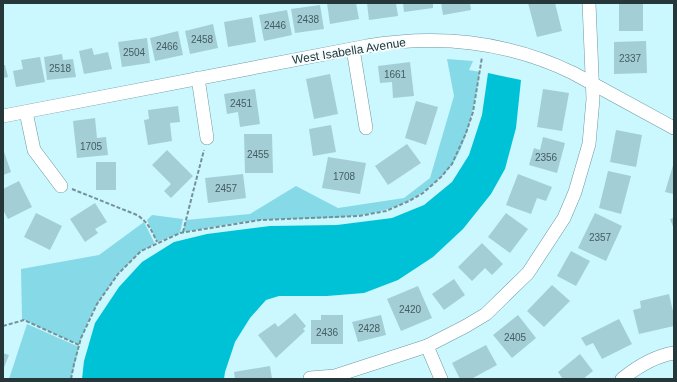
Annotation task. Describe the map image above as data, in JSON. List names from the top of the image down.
{
  "streets": {
    "street": ["West Isabella Avenue"]
  },
  "house_numbers": [
    "2438",
    "2446",
    "2458",
    "2466",
    "2504",
    "2337",
    "2518",
    "1661",
    "2451",
    "1705",
    "2455",
    "2356",
    "1708",
    "2457",
    "2357",
    "2420",
    "2428",
    "2436",
    "2405"
  ]
}
